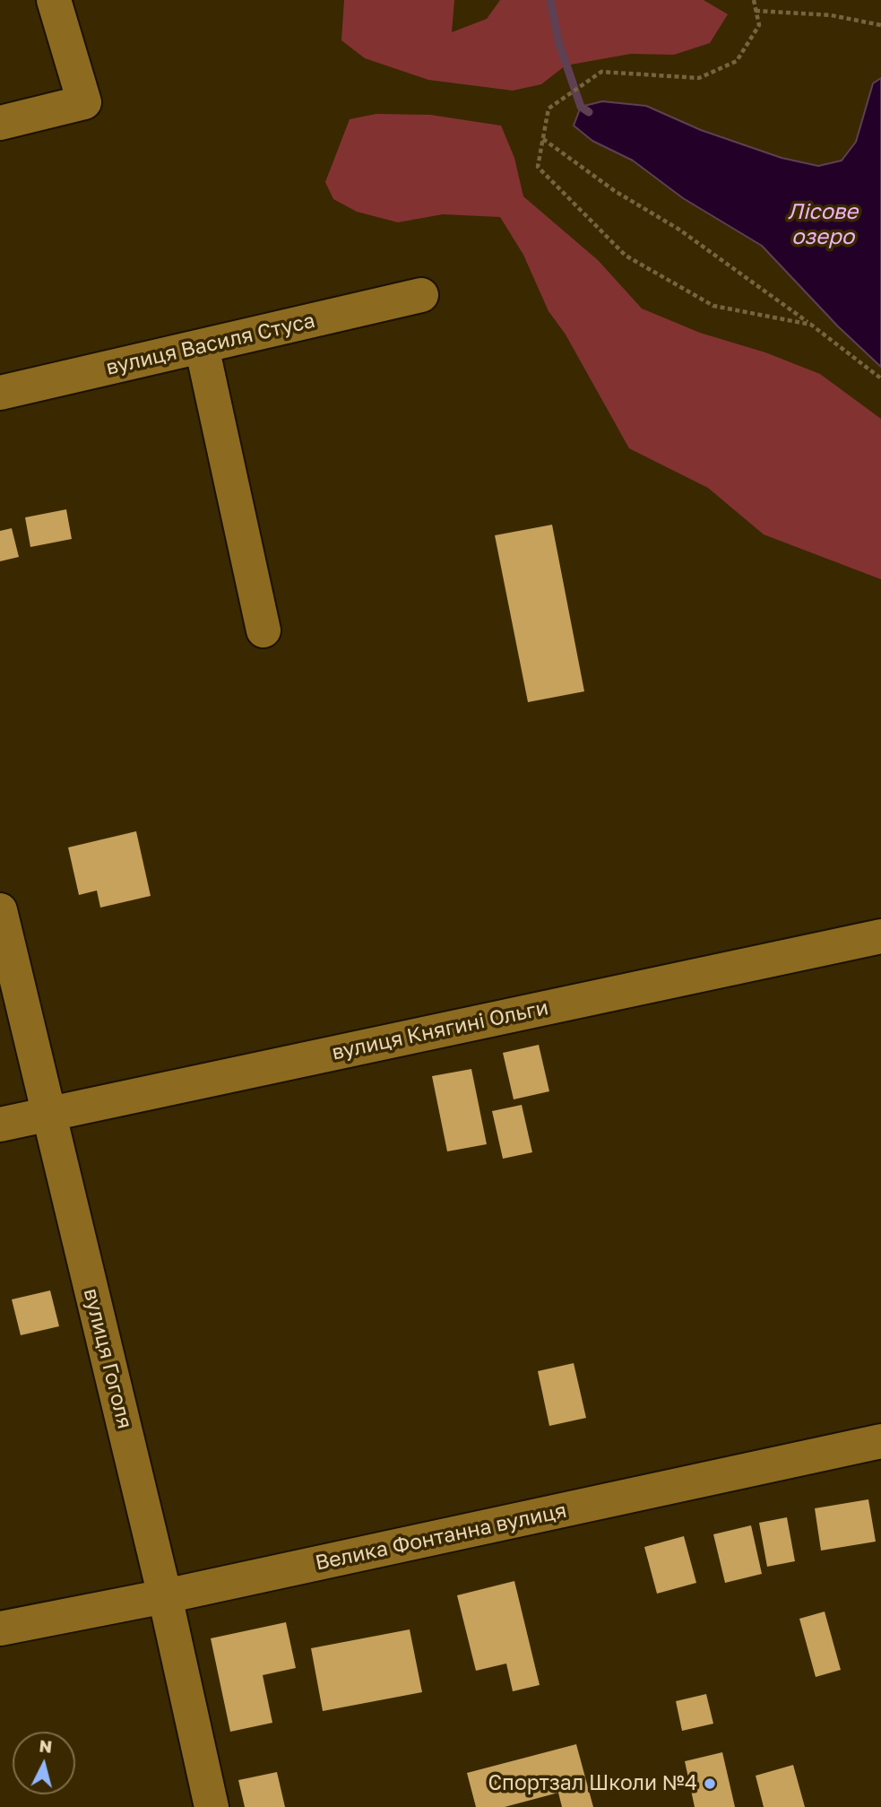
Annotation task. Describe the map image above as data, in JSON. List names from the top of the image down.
{
  "streets": {
    "street": [
      "вулиця Василя Стуса",
      "вулиця Княгині Ольги",
      "вулиця Гоголя",
      "Велика Фонтанна вулиця"
    ]
  },
  "crossings": [
    ["вулиця Княгині Ольги", "вулиця Гоголя"],
    ["вулиця Гоголя", "Велика Фонтанна вулиця"]
  ],
  "water": ["Лісове озеро"],
  "places": ["Спортзал Школи №4"],
  "north": "top"
}
